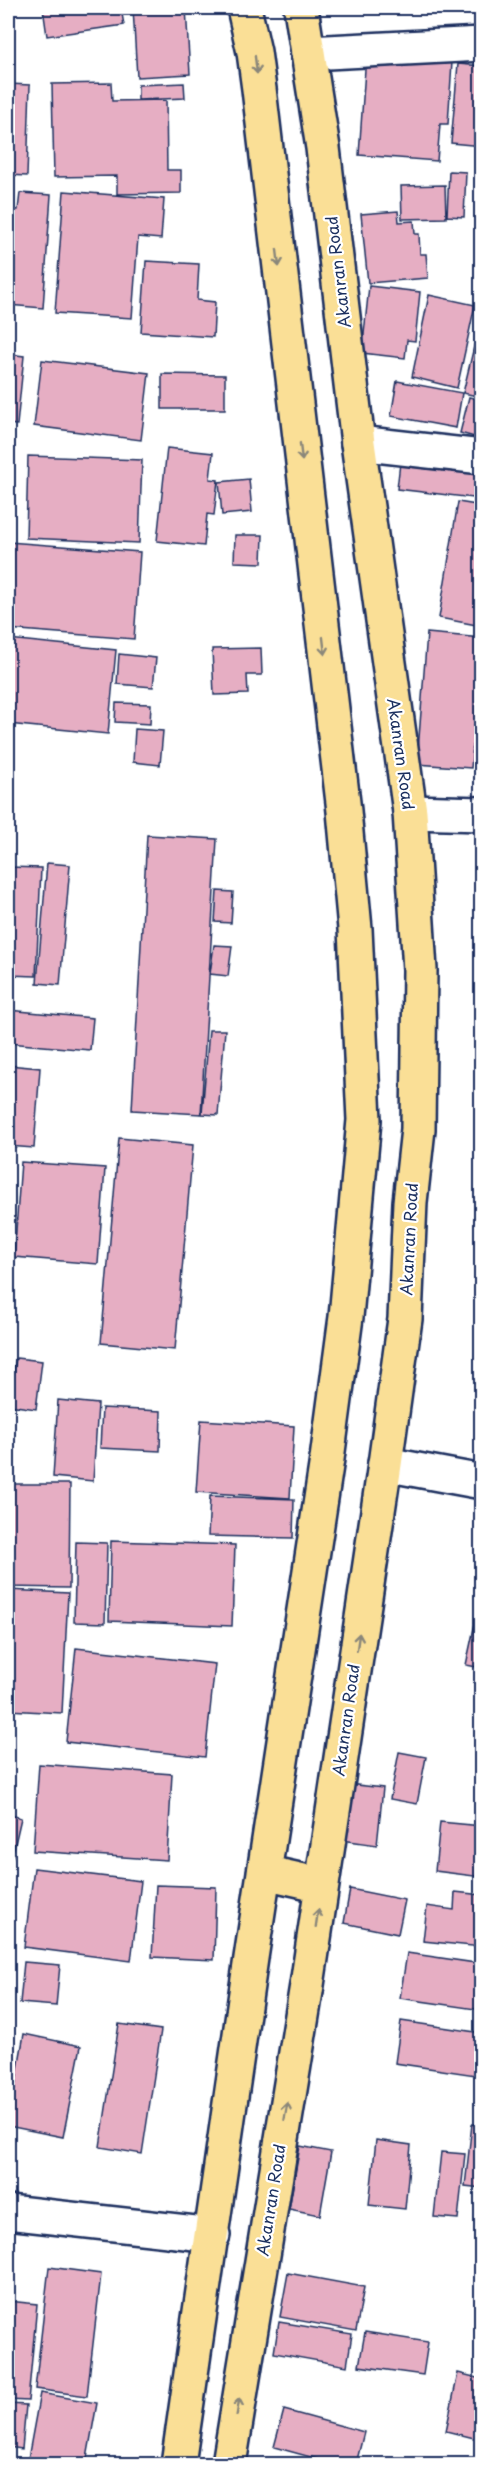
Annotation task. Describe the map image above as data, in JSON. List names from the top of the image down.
{
  "streets": {
    "main road": ["Akanran Road"]
  }
}
